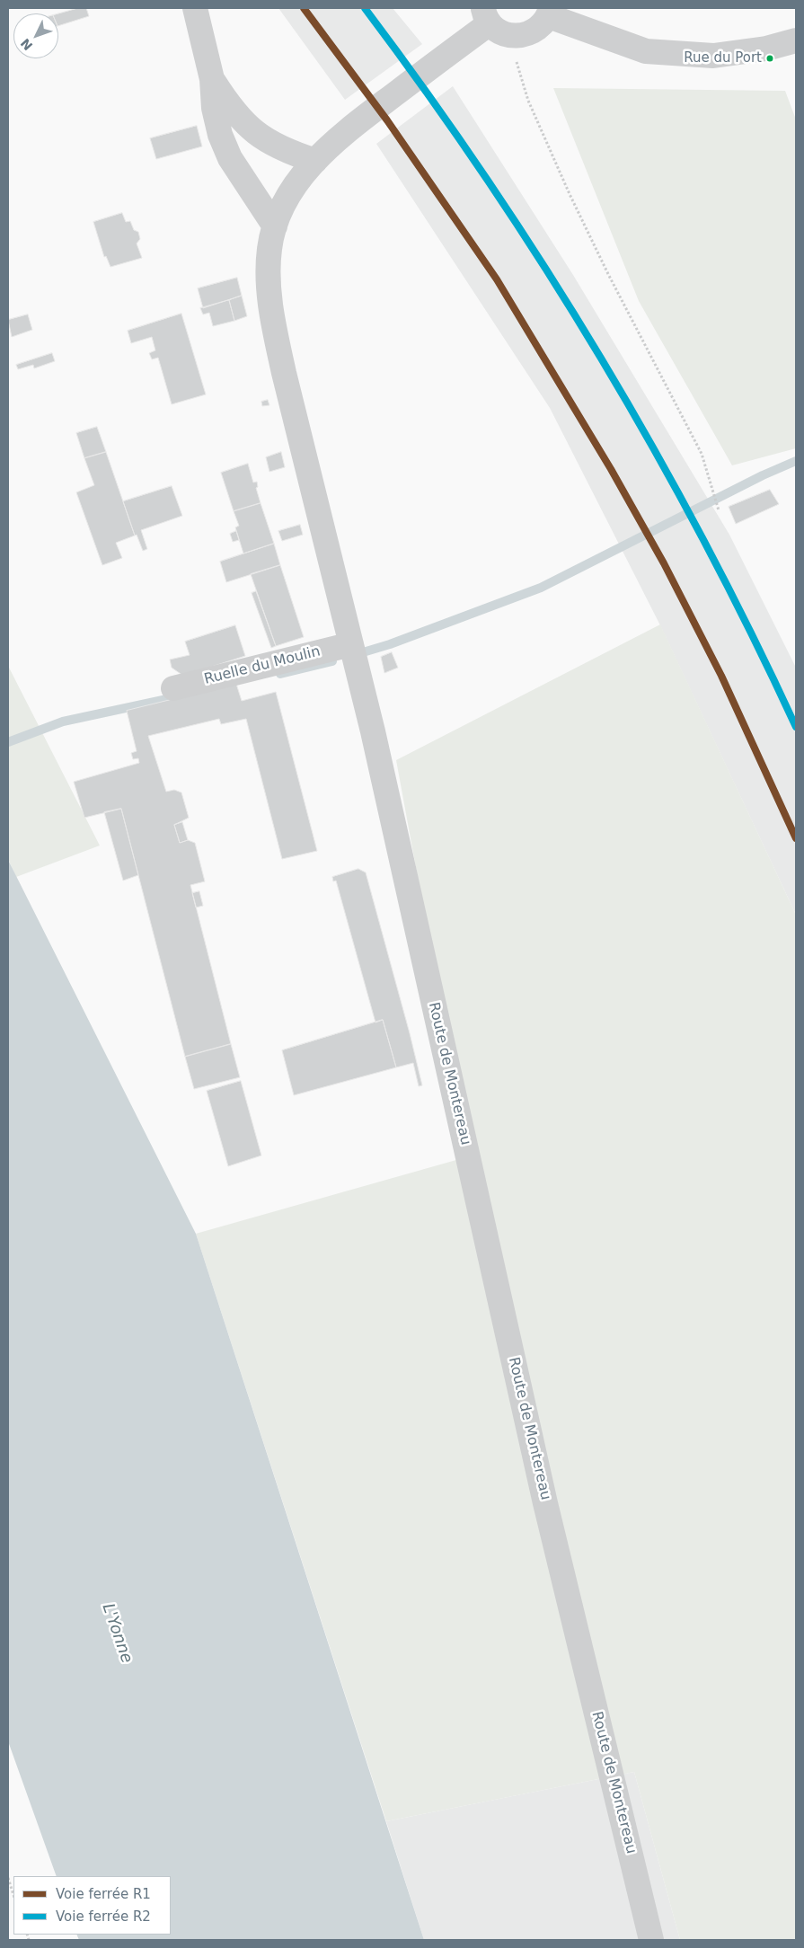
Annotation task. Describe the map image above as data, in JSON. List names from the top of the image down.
{
  "streets": {
    "street": ["Ruelle du Moulin", "Route de Montereau"]
  },
  "crossings": [
    ["Ruelle du Moulin", "Route de Montereau"]
  ],
  "water": ["L'Yonne"],
  "places": ["Rue du Port"],
  "lines": ["rail line R1", "rail line R2"],
  "legend": ["Voie ferrée R1", "Voie ferrée R2"],
  "north": "bottom left"
}
